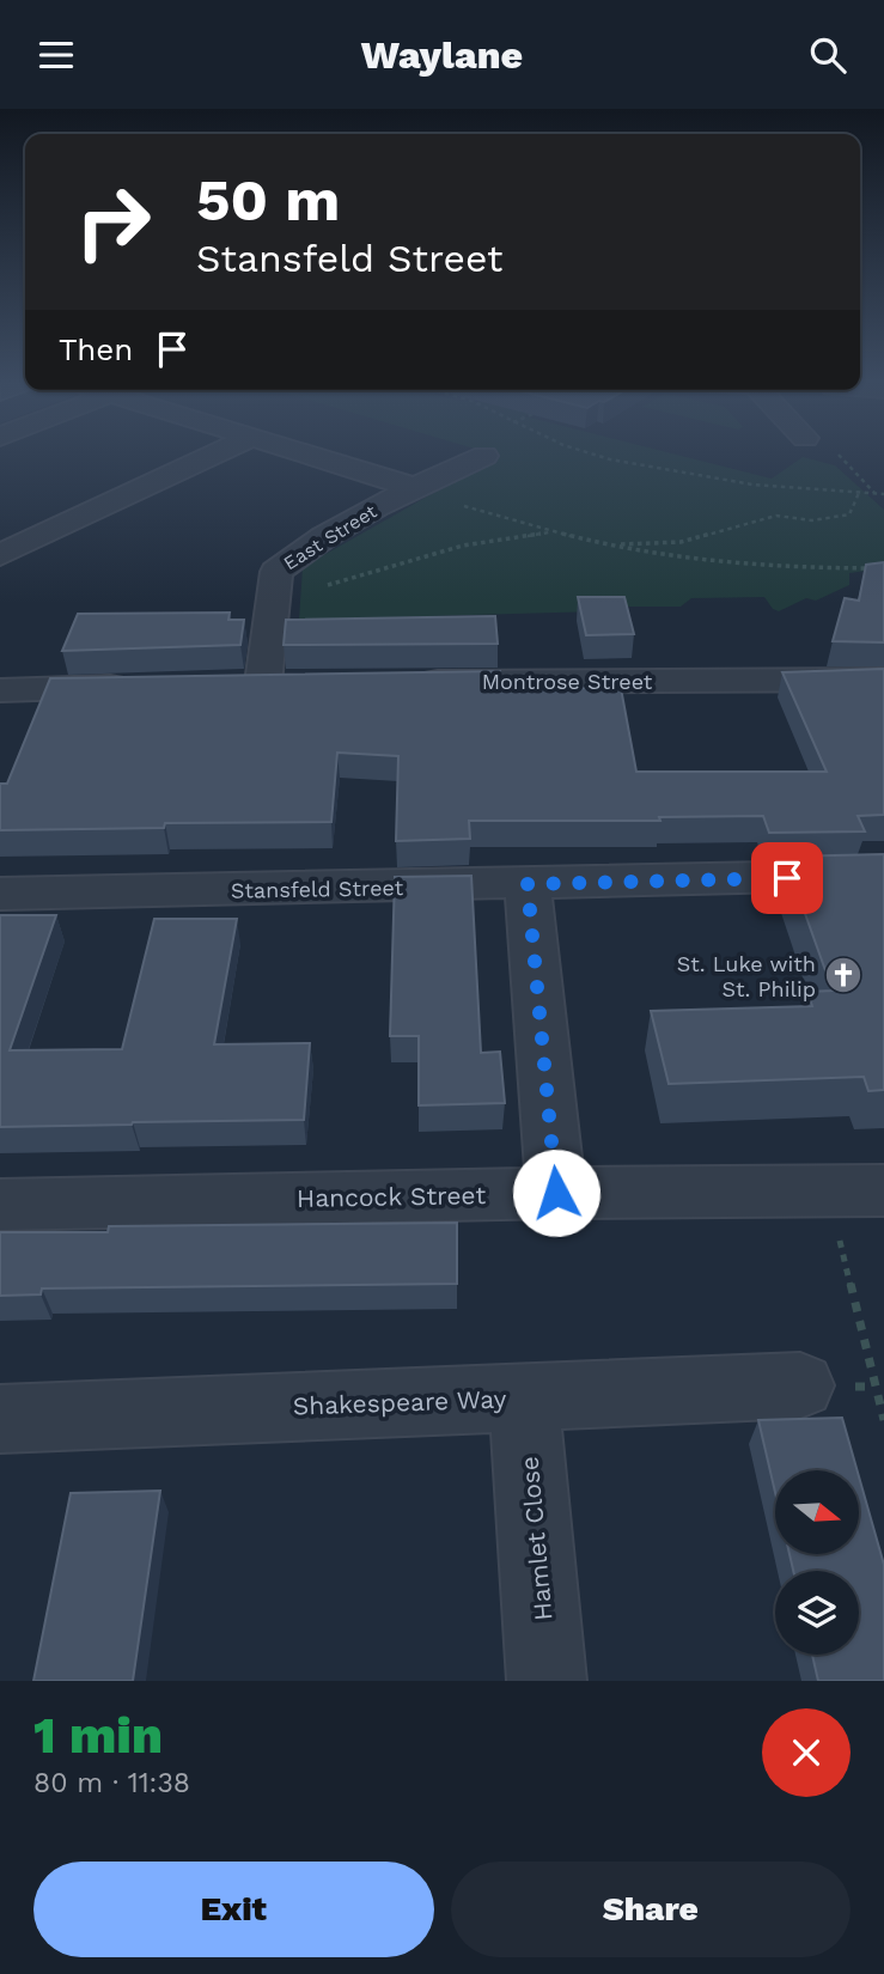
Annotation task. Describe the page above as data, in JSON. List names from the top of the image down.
{
  "streets": {
    "street": [
      "East Street",
      "Montrose Street",
      "Stansfeld Street",
      "Hancock Street",
      "Shakespeare Way",
      "Hamlet Close"
    ]
  },
  "crossings": [
    ["Shakespeare Way", "Hamlet Close"]
  ],
  "places": {
    "church": ["St. Luke with St. Philip"]
  },
  "north": "right",
  "page": {
    "header": "Waylane",
    "turn": ["50 m", "Stansfeld Street"],
    "then": "Then",
    "heading": ["1 min", "80 m · 11:38"],
    "buttons": ["Exit", "Share"]
  }
}
